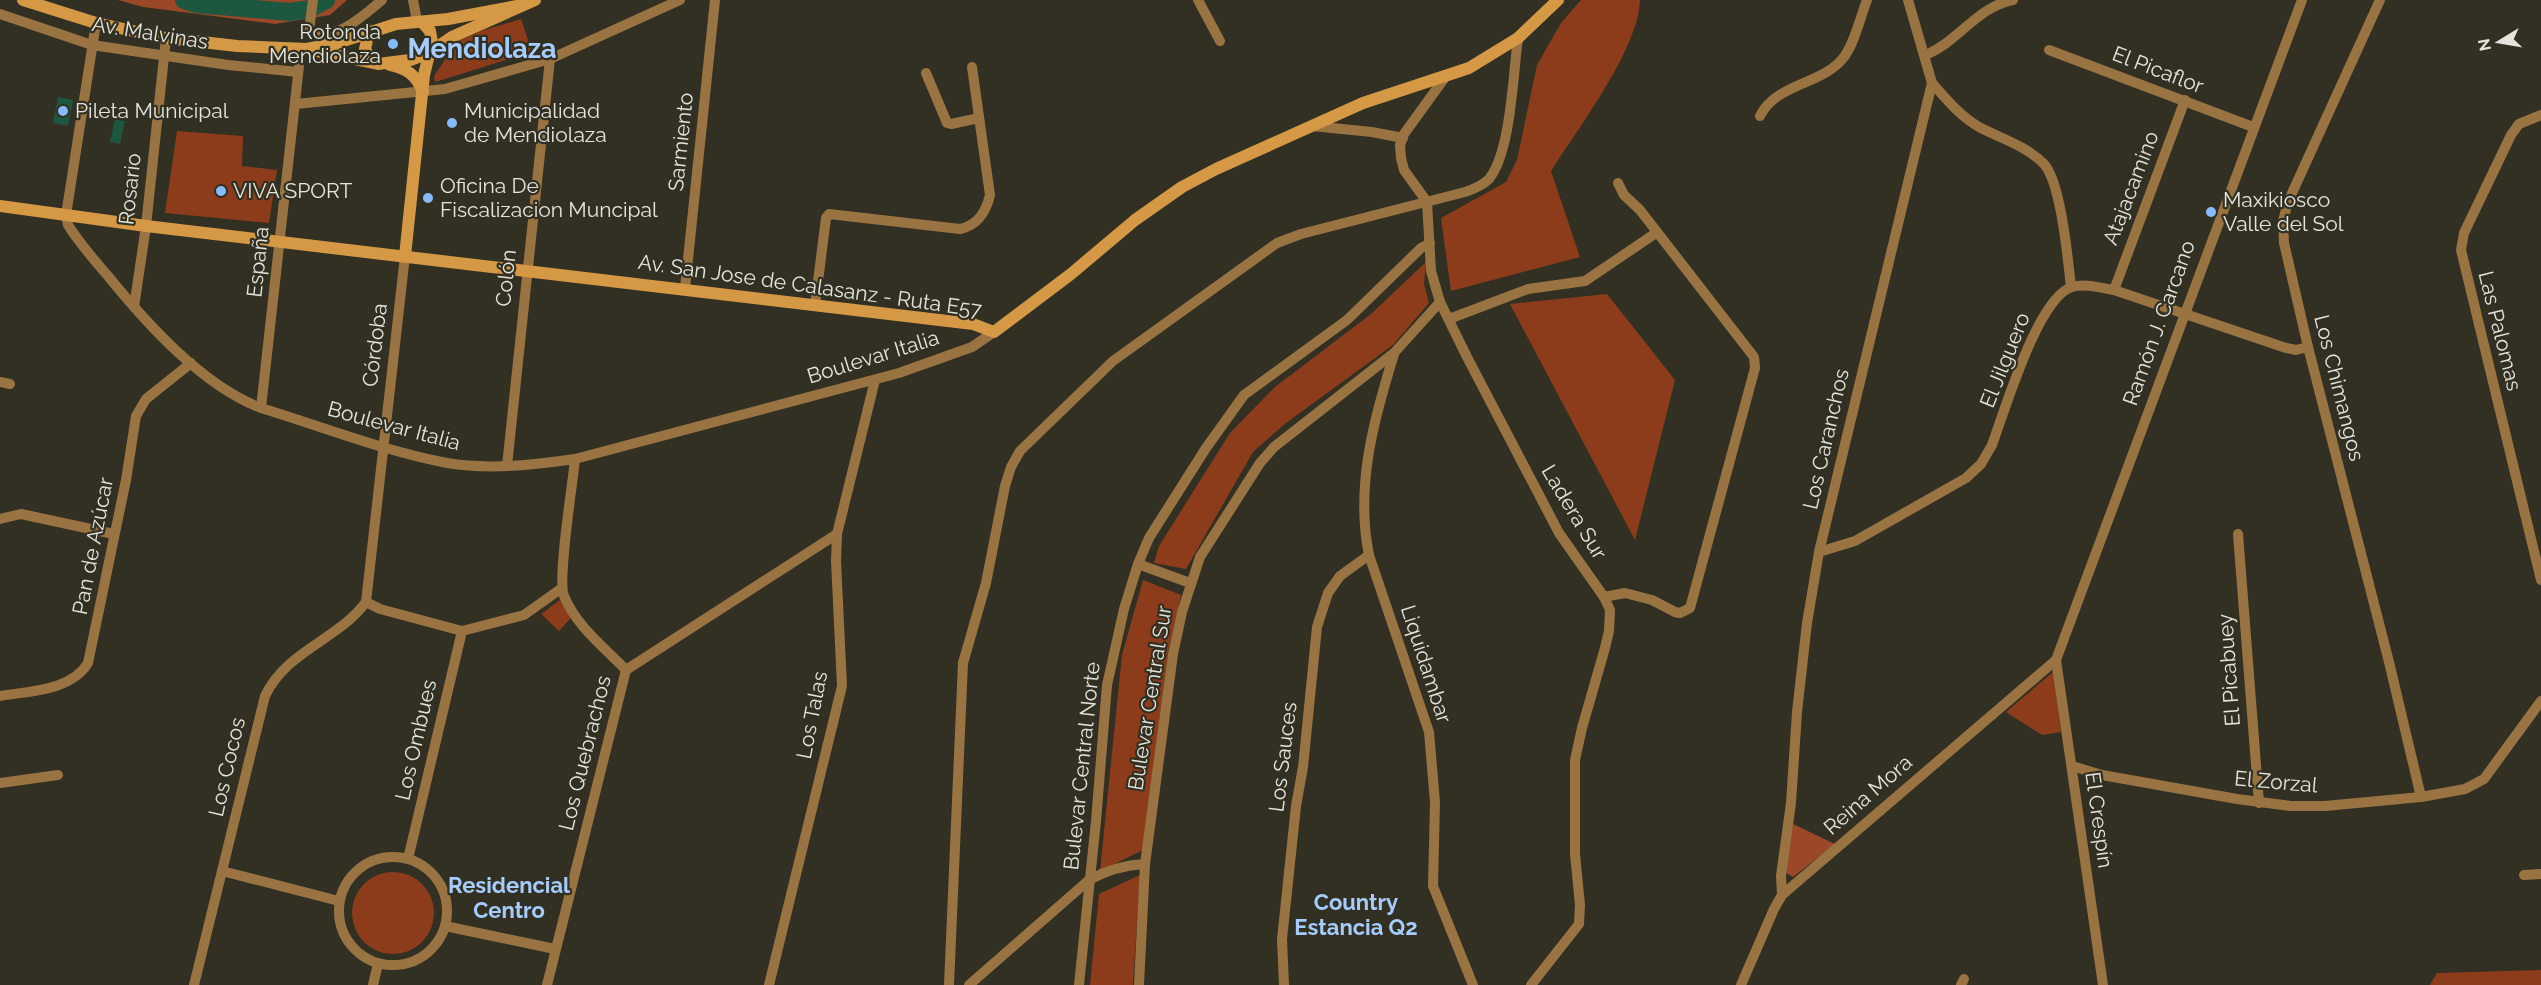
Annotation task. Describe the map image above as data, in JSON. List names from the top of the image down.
{
  "streets": {
    "street": [
      "Av. Malvinas",
      "El Picaflor",
      "Sarmiento",
      "Atajacamino",
      "Rosario",
      "España",
      "Colón",
      "Av. San Jose de Calasanz - Ruta E57",
      "Ramón J. Carcano",
      "Las Palomas",
      "Córdoba",
      "Boulevar Italia",
      "El Jilguero",
      "Los Chimangos",
      "Los Caranchos",
      "Ladera Sur",
      "Pan de Azúcar",
      "Liquidambar",
      "El Picabuey",
      "Bulevar Central Sur",
      "Los Talas",
      "Los Ombues",
      "Los Quebrachos",
      "Los Sauces",
      "Bulevar Central Norte",
      "Los Cocos",
      "El Zorzal",
      "Reina Mora",
      "El Crespín"
    ]
  },
  "crossings": [
    ["Av. Malvinas", "Rosario"],
    ["Av. Malvinas", "España"],
    ["El Picaflor", "Atajacamino"],
    ["El Picaflor", "Ramón J. Carcano"],
    ["Sarmiento", "Av. San Jose de Calasanz - Ruta E57"],
    ["Rosario", "Av. San Jose de Calasanz - Ruta E57"],
    ["Rosario", "Boulevar Italia"],
    ["España", "Av. San Jose de Calasanz - Ruta E57"],
    ["España", "Boulevar Italia"],
    ["Colón", "Av. San Jose de Calasanz - Ruta E57"],
    ["Colón", "Boulevar Italia"],
    ["Av. San Jose de Calasanz - Ruta E57", "Córdoba"],
    ["Av. San Jose de Calasanz - Ruta E57", "Boulevar Italia"],
    ["Ramón J. Carcano", "Reina Mora"],
    ["Ramón J. Carcano", "El Crespín"],
    ["Córdoba", "Boulevar Italia"],
    ["Córdoba", "Los Cocos"],
    ["Boulevar Italia", "Pan de Azúcar"],
    ["Boulevar Italia", "Los Talas"],
    ["El Jilguero", "Los Caranchos"],
    ["Los Chimangos", "El Zorzal"],
    ["Los Caranchos", "Reina Mora"],
    ["Ladera Sur", "Bulevar Central Sur"],
    ["Ladera Sur", "Bulevar Central Norte"],
    ["Liquidambar", "Bulevar Central Sur"],
    ["Liquidambar", "Los Sauces"],
    ["El Picabuey", "El Zorzal"],
    ["Los Talas", "Los Quebrachos"],
    ["El Zorzal", "El Crespín"],
    ["Reina Mora", "El Crespín"]
  ],
  "districts": ["Mendiolaza", "Residencial Centro", "Country Estancia Q2"],
  "places": [
    "Rotonda Mendiolaza",
    "Pileta Municipal",
    "Municipalidad de Mendiolaza",
    "VIVA SPORT",
    "Oficina De Fiscalizacion Muncipal",
    "Maxikiosco Valle del Sol"
  ],
  "north": "left"
}
